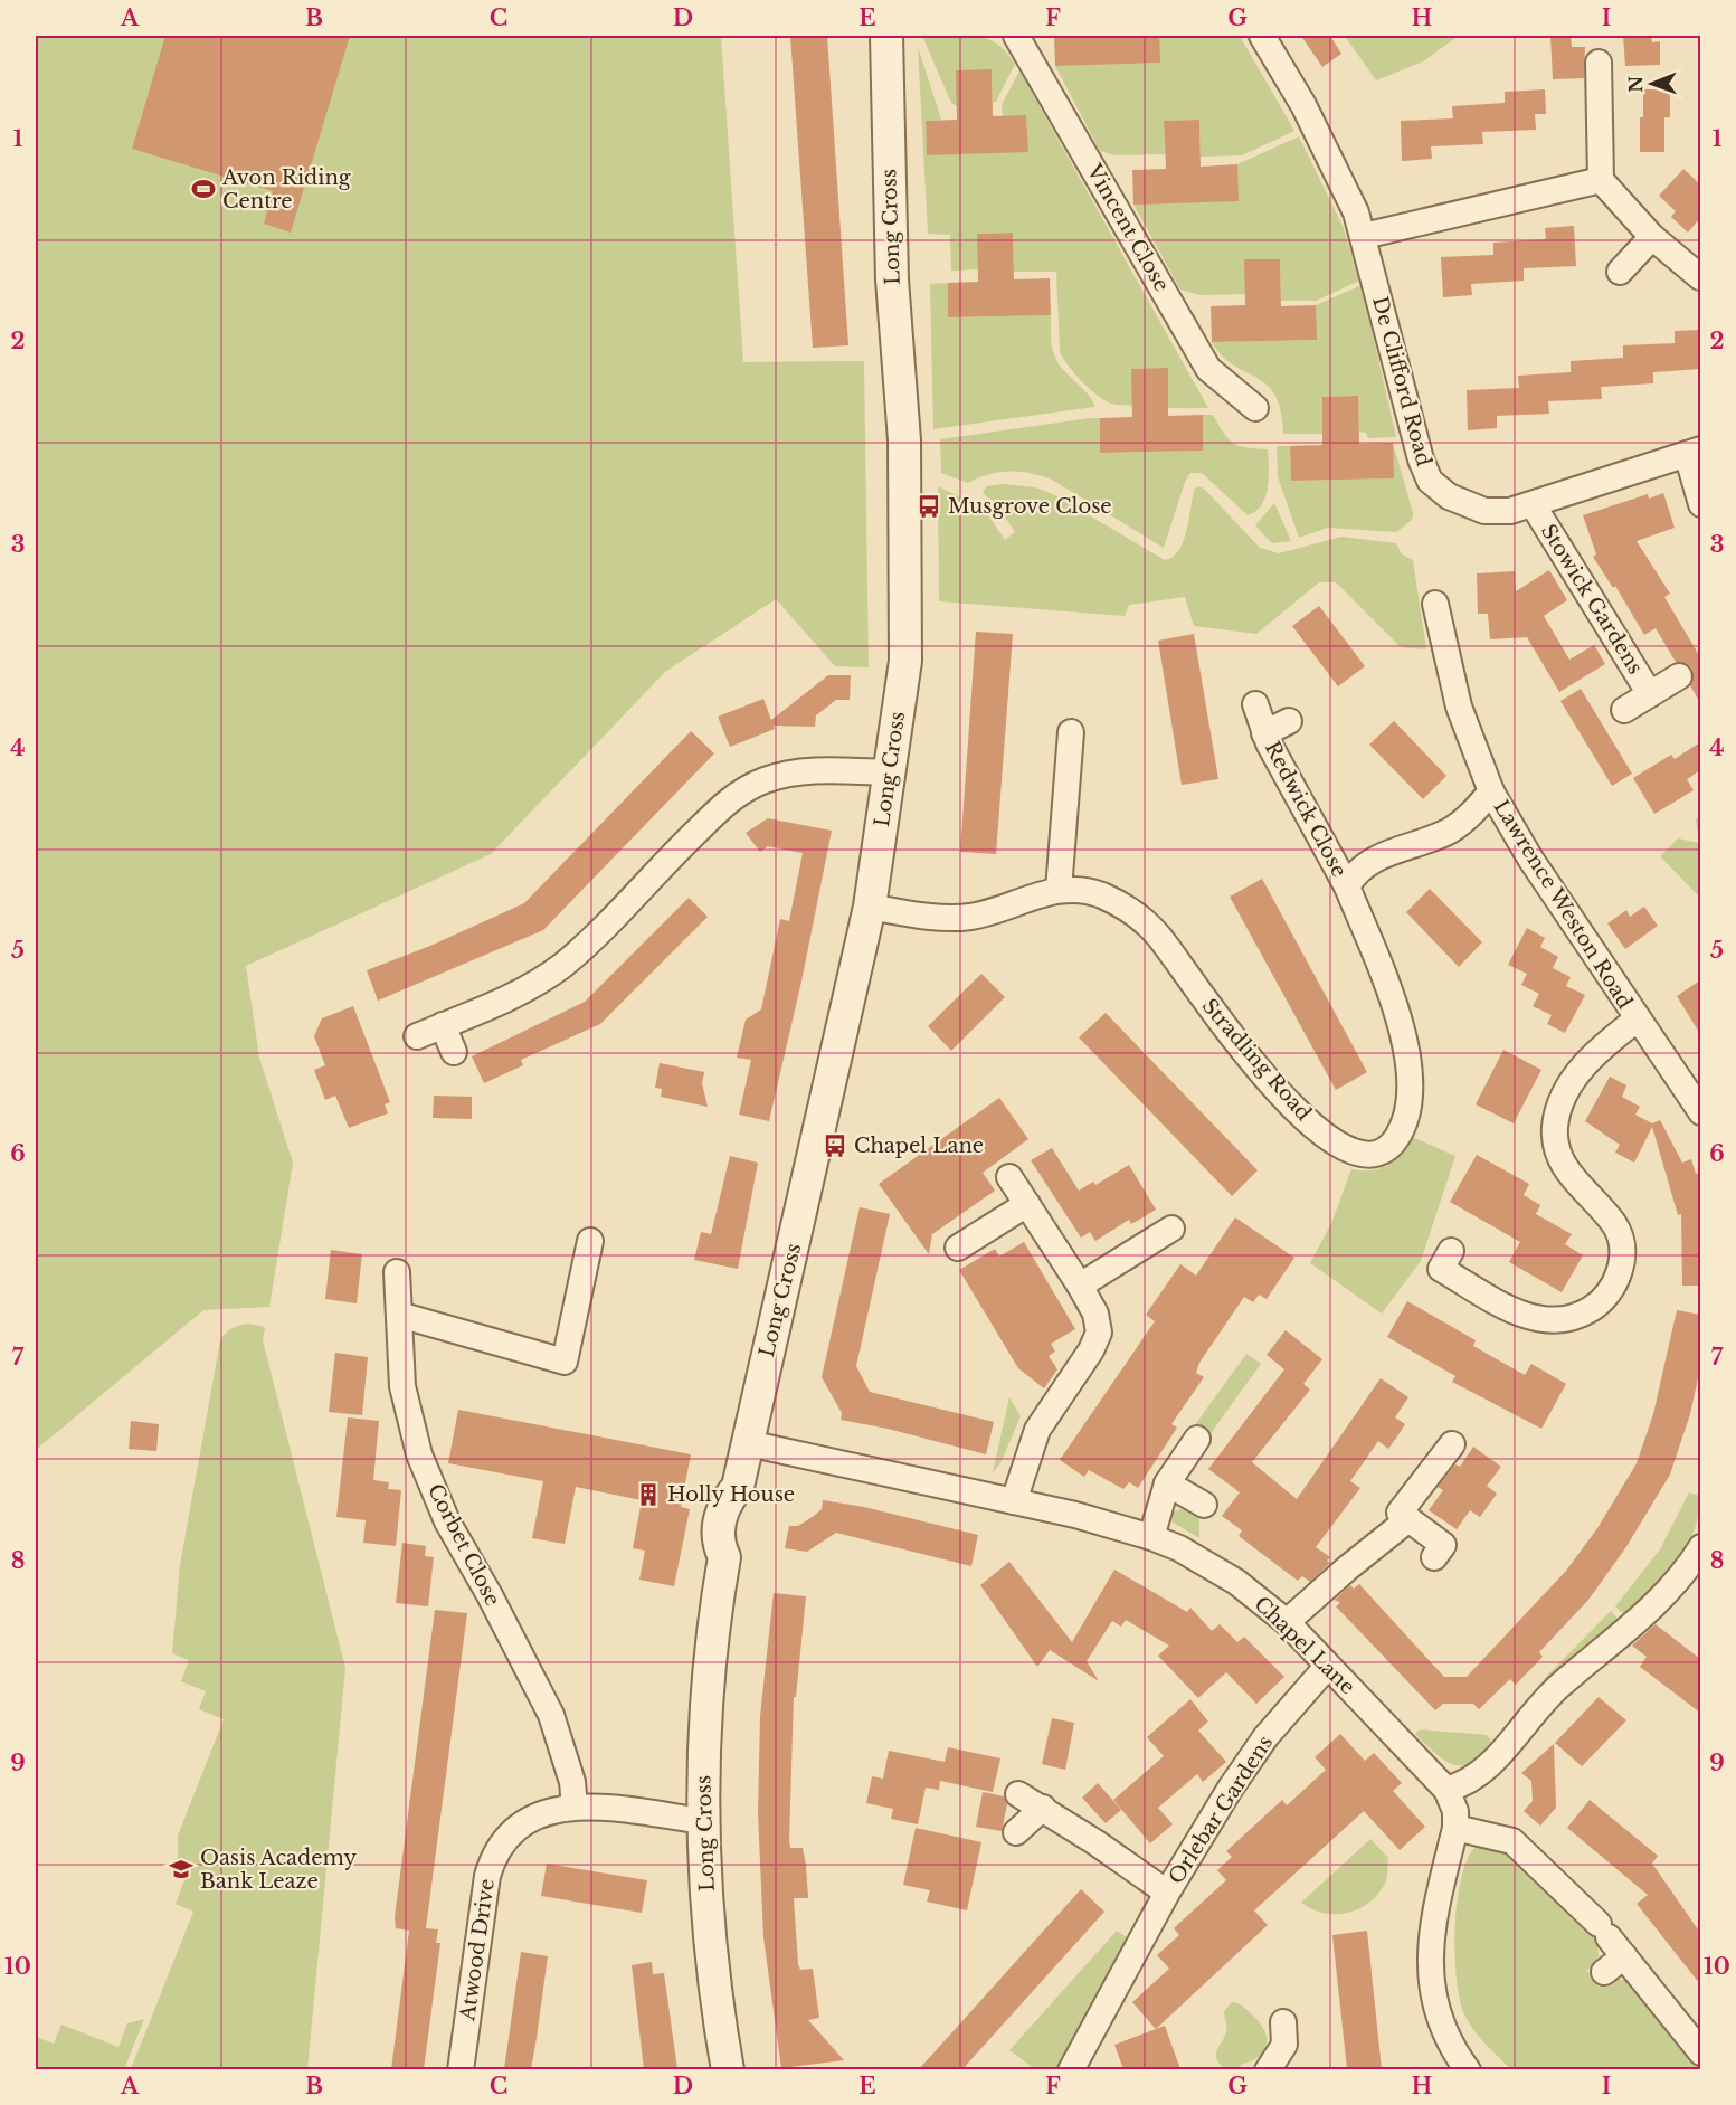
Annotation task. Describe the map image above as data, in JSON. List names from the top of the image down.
{
  "streets": {
    "street": [
      "Long Cross",
      "Vincent Close",
      "De Clifford Road",
      "Stowick Gardens",
      "Redwick Close",
      "Lawrence Weston Road",
      "Stradling Road",
      "Corbet Close",
      "Chapel Lane",
      "Orlebar Gardens",
      "Atwood Drive"
    ]
  },
  "crossings": [
    ["Long Cross", "Stradling Road"],
    ["Long Cross", "Chapel Lane"],
    ["Long Cross", "Atwood Drive"],
    ["De Clifford Road", "Stowick Gardens"],
    ["Redwick Close", "Stradling Road"],
    ["Corbet Close", "Atwood Drive"],
    ["Chapel Lane", "Orlebar Gardens"]
  ],
  "places": {
    "sports": ["Avon Riding Centre"],
    "bus stop": ["Musgrove Close", "Chapel Lane"],
    "building": ["Holly House"],
    "school or university": ["Oasis Academy Bank Leaze"]
  },
  "north": "left",
  "grid": {
    "columns": [
      "A",
      "B",
      "C",
      "D",
      "E",
      "F",
      "G",
      "H",
      "I"
    ],
    "rows": [
      "1",
      "2",
      "3",
      "4",
      "5",
      "6",
      "7",
      "8",
      "9",
      "10"
    ]
  }
}
